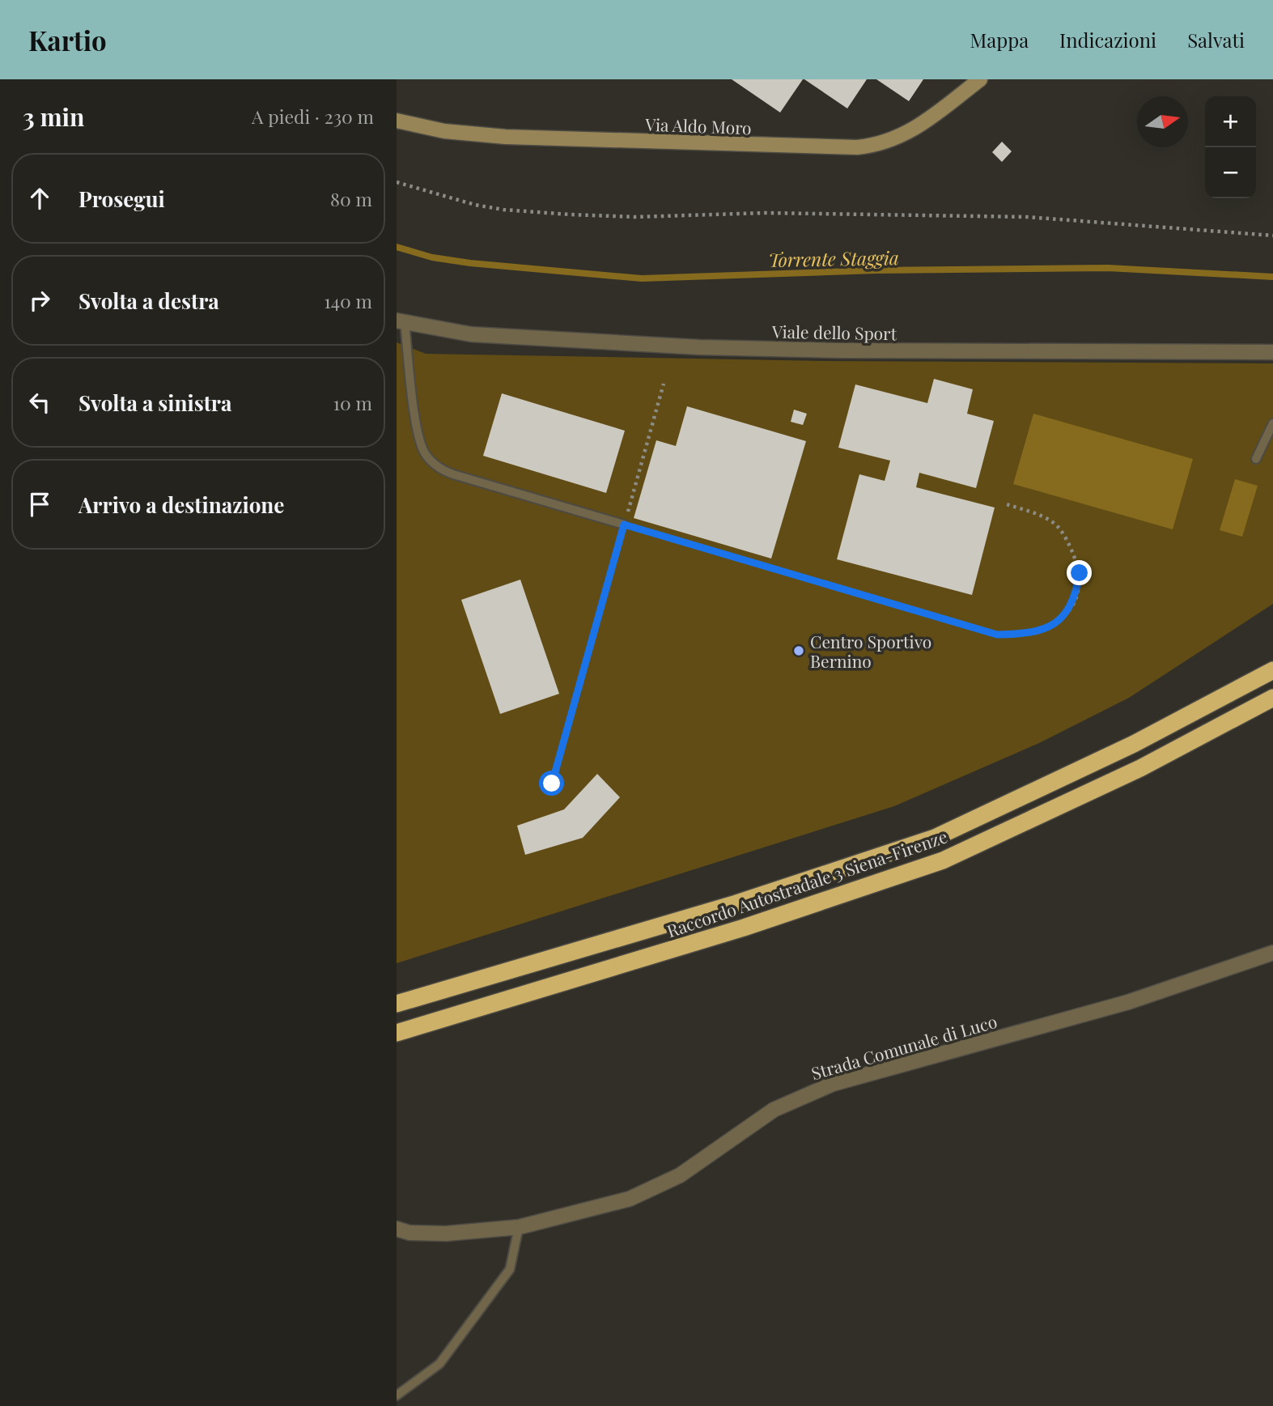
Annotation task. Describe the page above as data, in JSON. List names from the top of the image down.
{
  "streets": {
    "highway": ["Raccordo Autostradale 3 Siena-Firenze"],
    "street": ["Via Aldo Moro", "Viale dello Sport", "Strada Comunale di Luco"]
  },
  "water": ["Torrente Staggia"],
  "places": ["Centro Sportivo Bernino"],
  "north": "right",
  "page": {
    "header": "Kartio",
    "nav": ["Mappa", "Indicazioni", "Salvati"],
    "heading": ["3 min", "A piedi · 230 m"],
    "map_buttons": ["+", "−"],
    "list": [
      ["Prosegui", "80 m"],
      ["Svolta a destra", "140 m"],
      ["Svolta a sinistra", "10 m"],
      "Arrivo a destinazione"
    ]
  }
}
